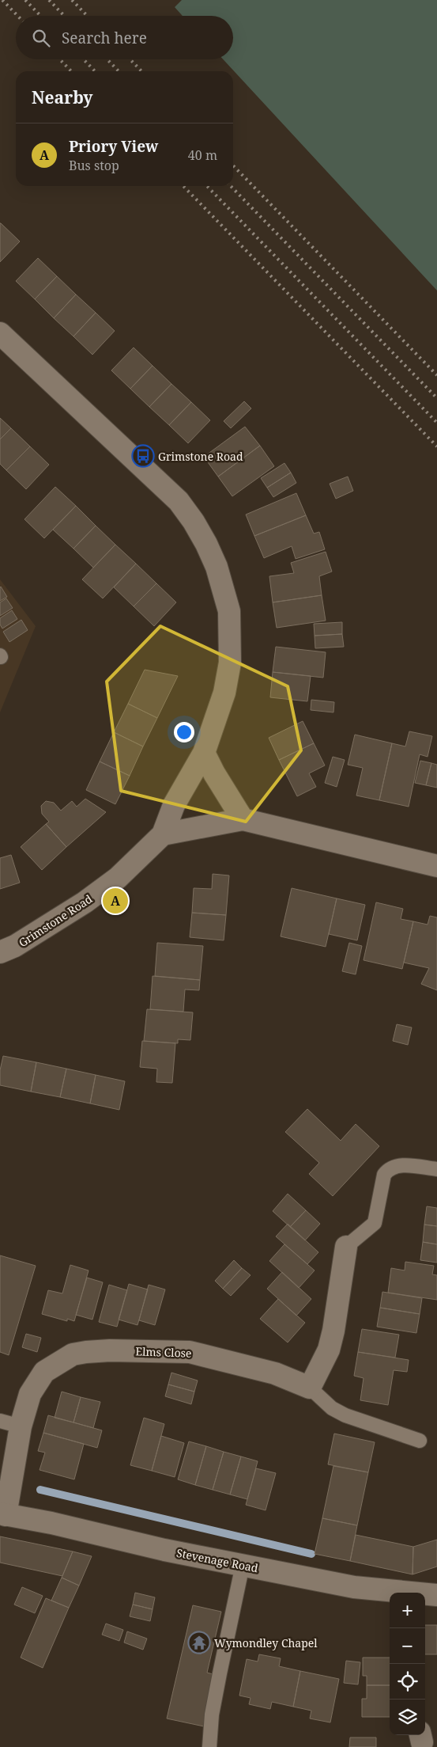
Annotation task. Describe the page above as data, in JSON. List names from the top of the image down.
{
  "streets": {
    "street": ["Grimstone Road", "Elms Close", "Stevenage Road"]
  },
  "crossings": [
    ["Elms Close", "Stevenage Road"]
  ],
  "places": {
    "bus stop": ["Grimstone Road"],
    "temple": ["Wymondley Chapel"]
  },
  "page": {
    "search": "Search here",
    "heading": "Nearby",
    "list": [
      {
        "mark": "A",
        "name": "Priory View",
        "note": "Bus stop",
        "value": "40 m"
      }
    ],
    "pins": "A",
    "map_buttons": ["+", "−"]
  }
}
